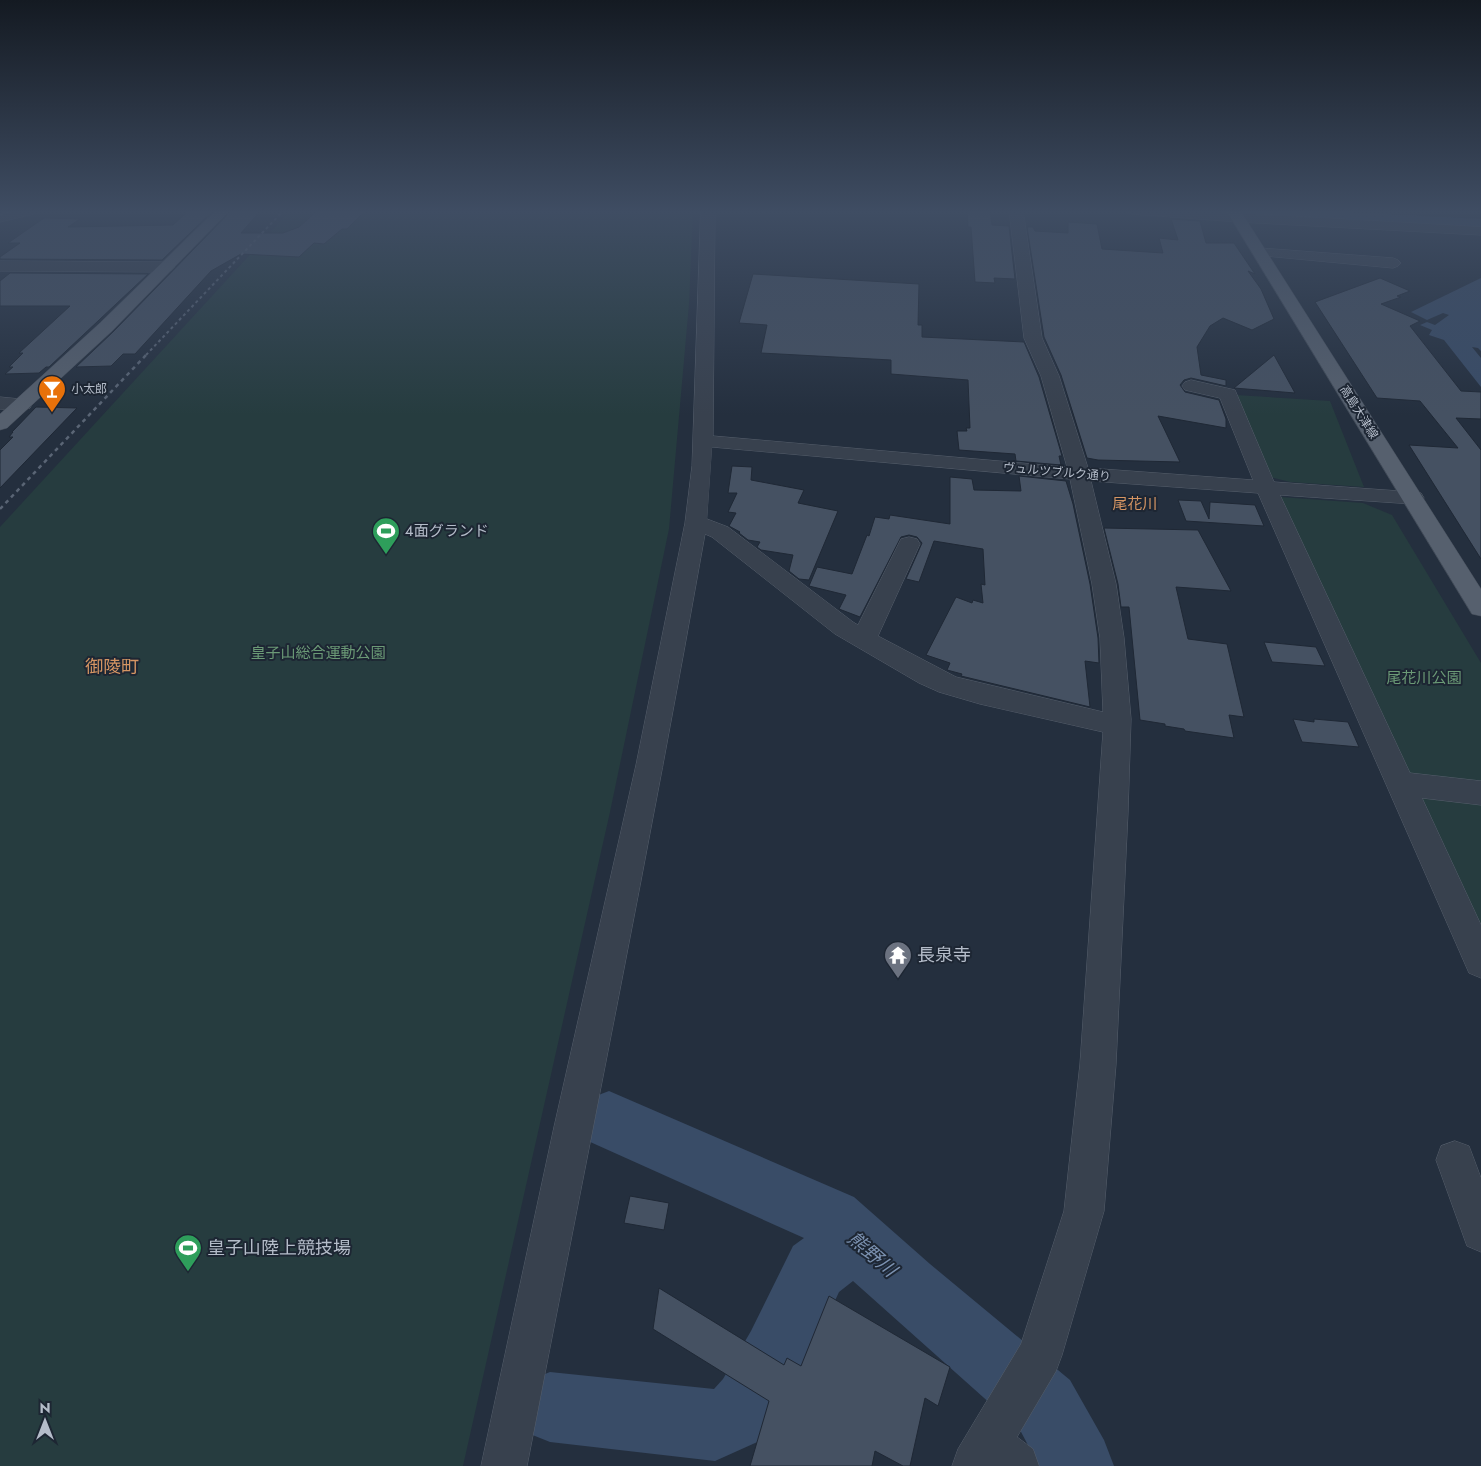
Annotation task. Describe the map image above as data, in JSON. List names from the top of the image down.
{
  "streets": {
    "main road": ["高島大津線"],
    "street": ["ヴュルツブルク通り"]
  },
  "crossings": [
    ["高島大津線", "ヴュルツブルク通り"]
  ],
  "districts": ["尾花川", "御陵町"],
  "water": ["熊野川"],
  "parks": ["皇子山総合運動公園", "尾花川公園"],
  "places": {
    "bar": ["小太郎"],
    "sports": ["４面グランド", "皇子山陸上競技場"],
    "temple": ["長泉寺"]
  },
  "north": "top"
}
